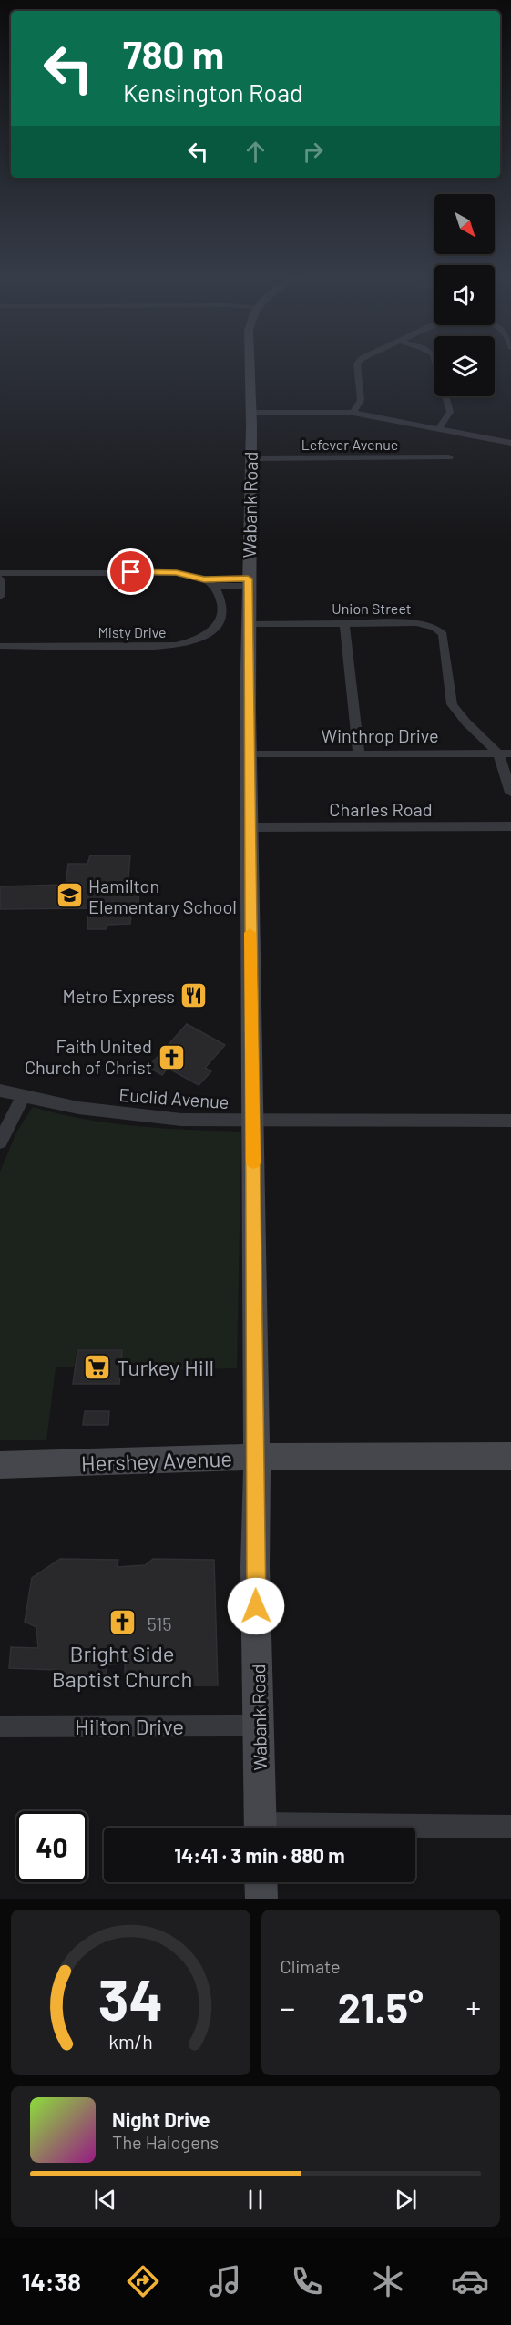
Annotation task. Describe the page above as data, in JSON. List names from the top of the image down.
{
  "streets": {
    "street": [
      "Lefever Avenue",
      "Wabank Road",
      "Union Street",
      "Misty Drive",
      "Winthrop Drive",
      "Charles Road",
      "Euclid Avenue",
      "Hershey Avenue",
      "Hilton Drive"
    ]
  },
  "crossings": [
    ["Lefever Avenue", "Wabank Road"],
    ["Wabank Road", "Union Street"],
    ["Wabank Road", "Winthrop Drive"],
    ["Wabank Road", "Charles Road"],
    ["Wabank Road", "Euclid Avenue"],
    ["Wabank Road", "Hershey Avenue"],
    ["Wabank Road", "Hilton Drive"],
    ["Union Street", "Winthrop Drive"]
  ],
  "places": {
    "school or university": ["Hamilton Elementary School"],
    "restaurant": ["Metro Express"],
    "church": ["Faith United Church of Christ", "Bright Side Baptist Church"],
    "supermarket": ["Turkey Hill"]
  },
  "house_numbers": ["515"],
  "north": "bottom right",
  "page": {
    "turn": ["780 m", "Kensington Road"],
    "limit": "40",
    "trip": "14:41 · 3 min · 880 m",
    "tile": "Climate",
    "heat": ["−", "21.5°", "+"],
    "song": ["Night Drive", "The Halogens"],
    "tabs": "14:38",
    "gauge": ["34", "km/h"]
  }
}
